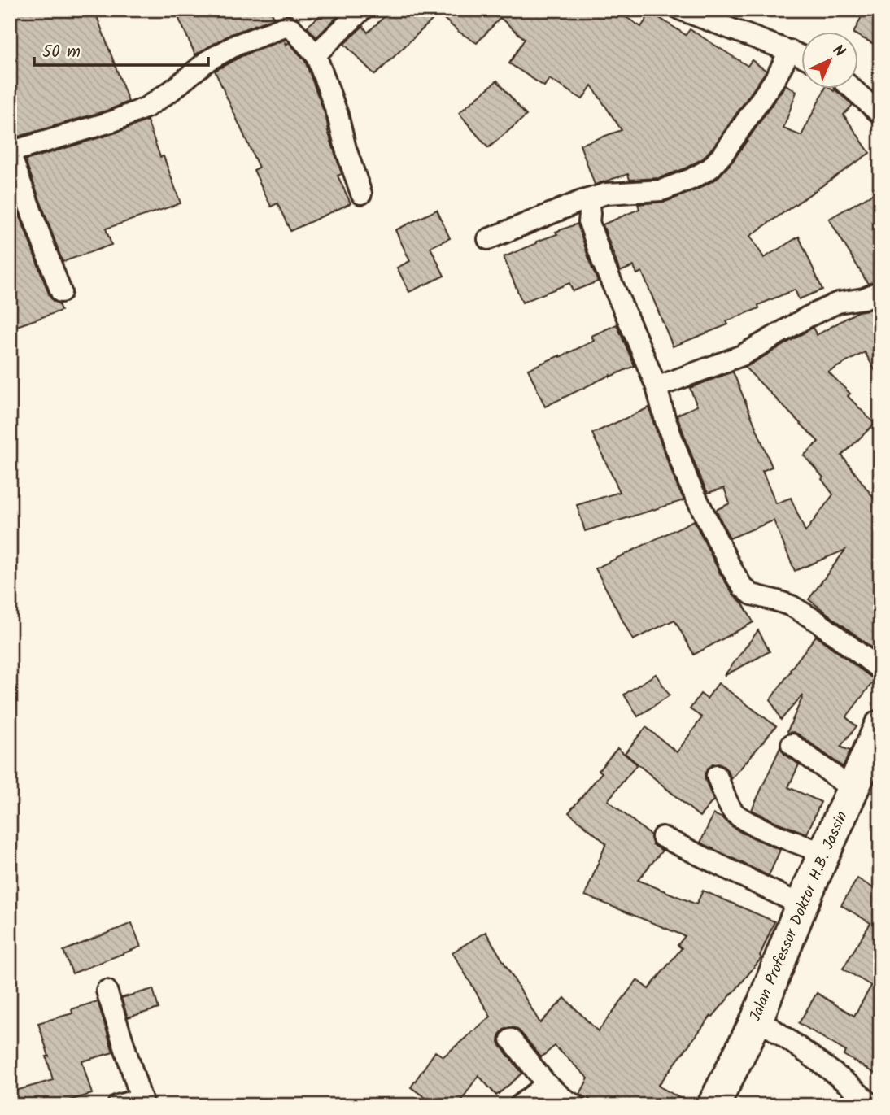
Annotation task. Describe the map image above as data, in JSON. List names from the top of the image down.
{
  "streets": {
    "highway": ["Jalan Professor Doktor H.B. Jassin"]
  },
  "scale_bar": "50 m",
  "north": "top right"
}
